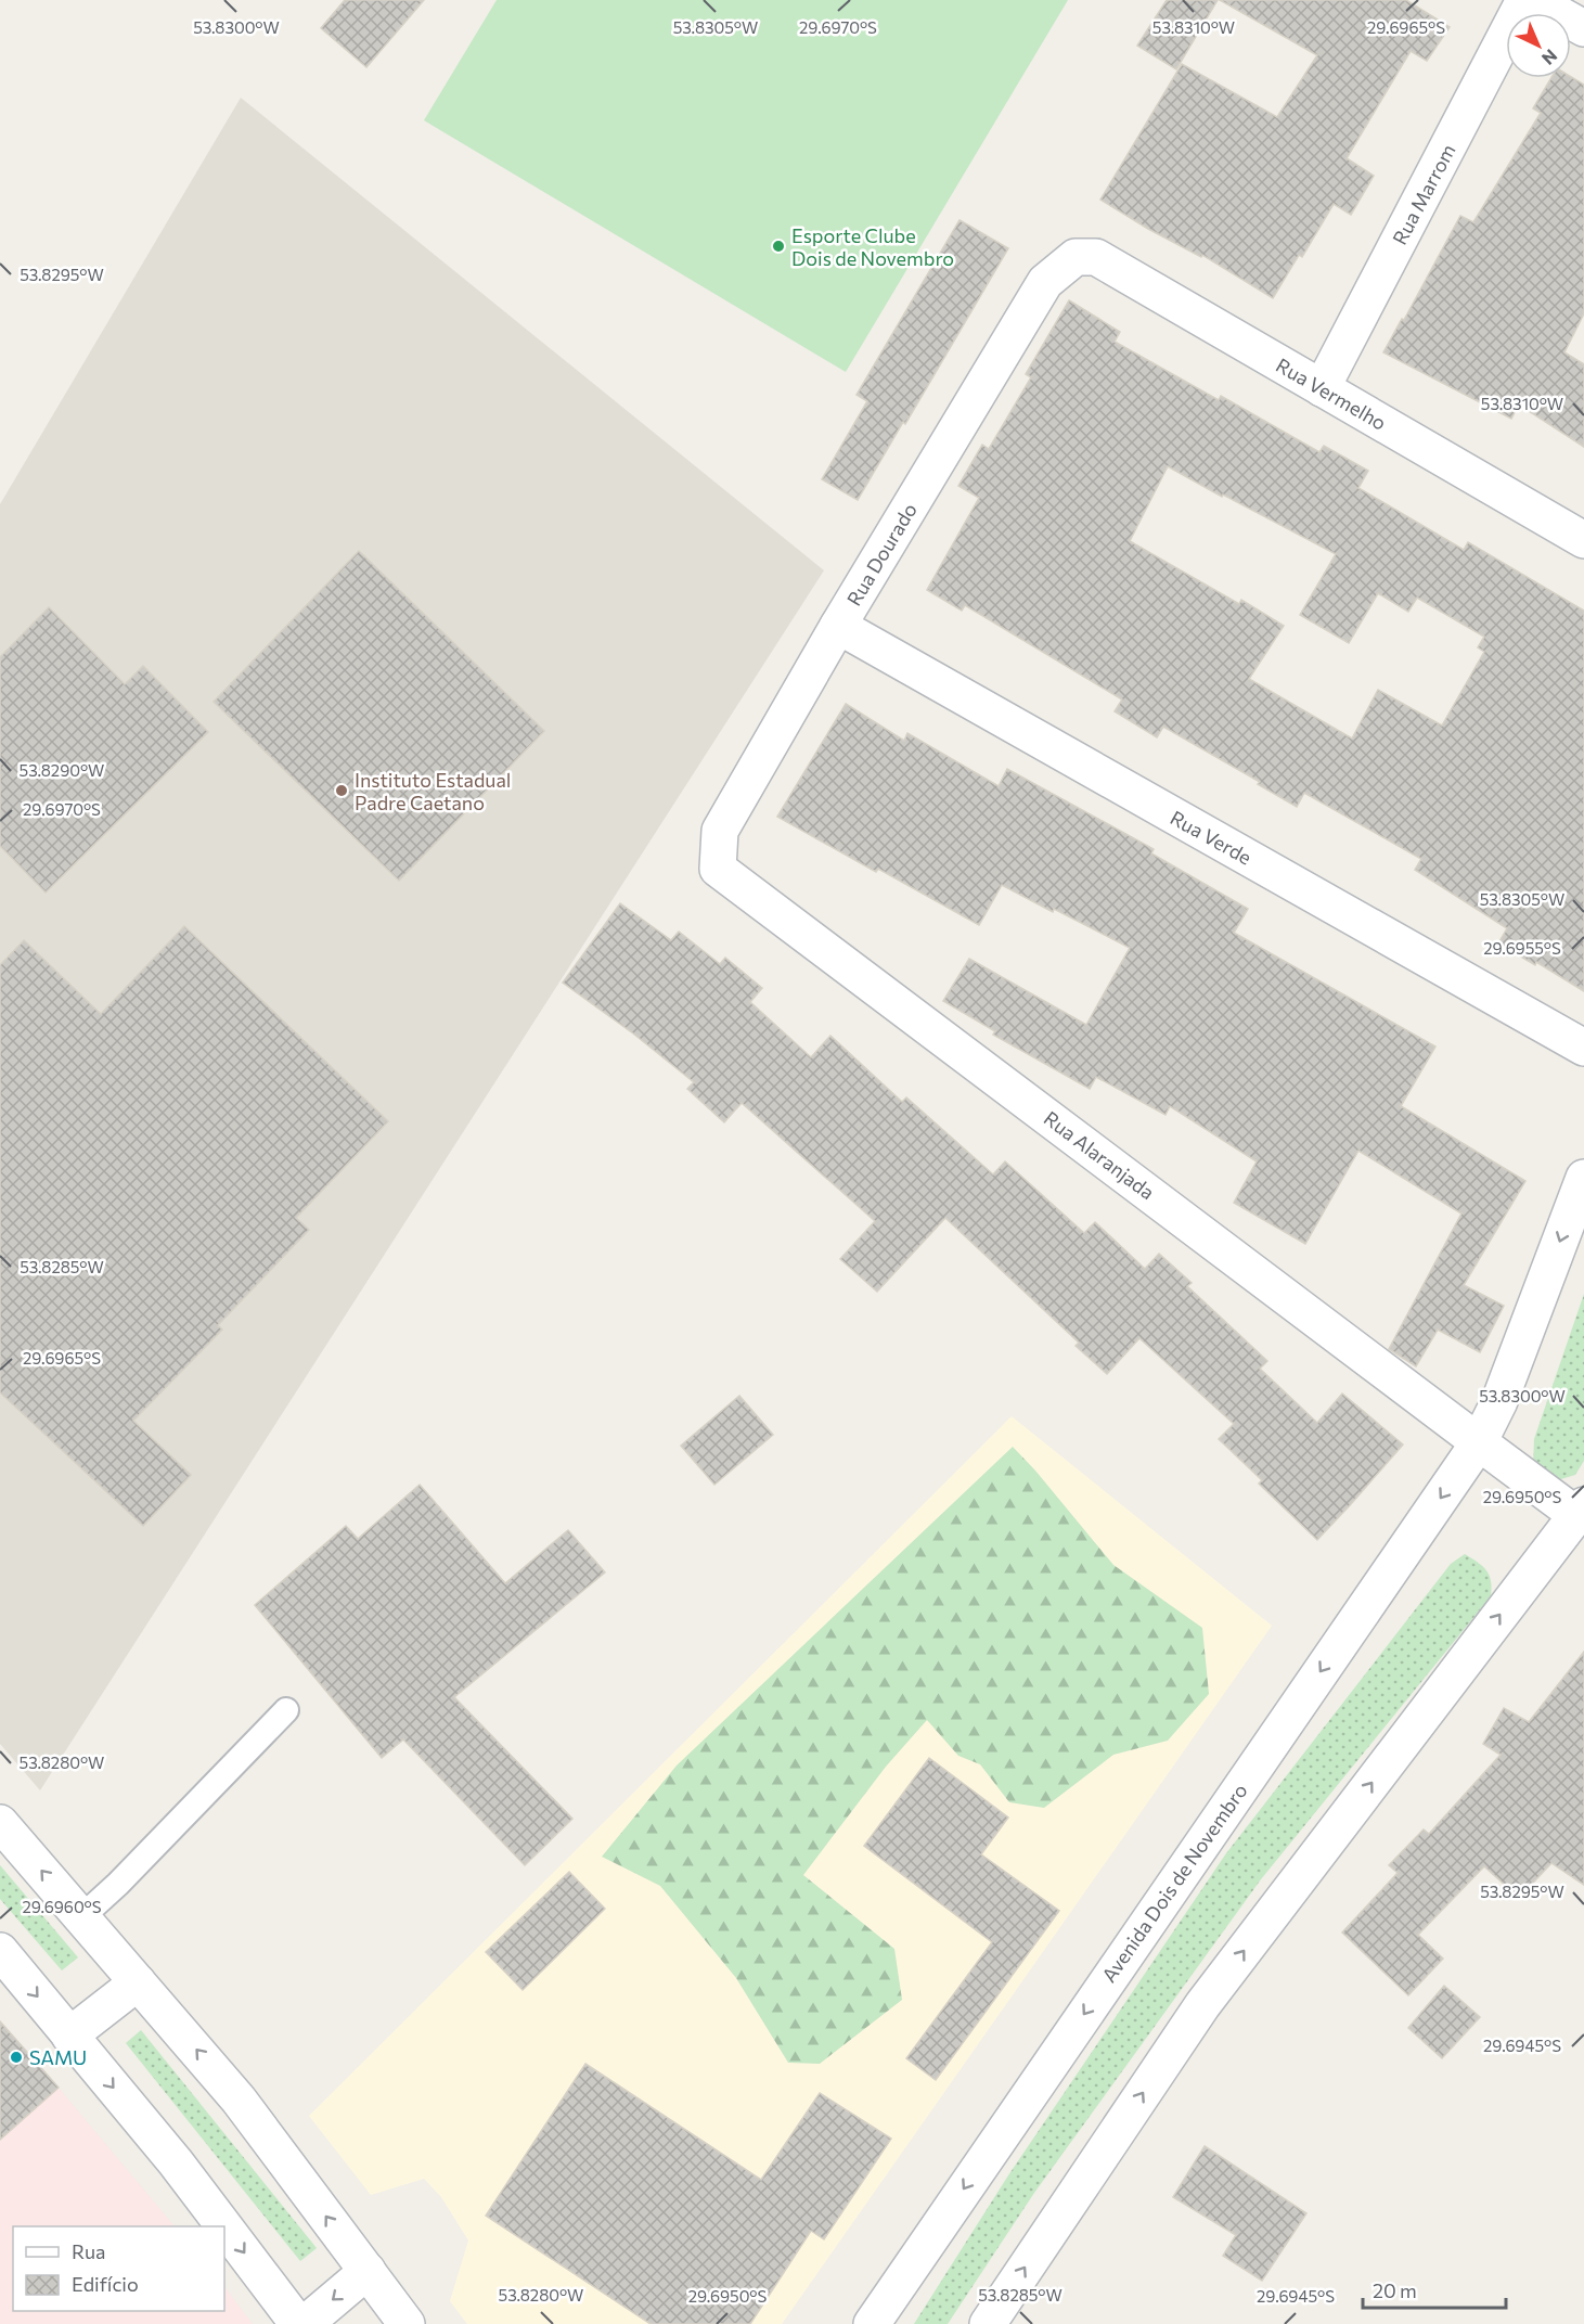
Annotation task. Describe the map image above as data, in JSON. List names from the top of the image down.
{
  "streets": {
    "street": [
      "Rua Marrom",
      "Rua Vermelho",
      "Rua Dourado",
      "Rua Verde",
      "Rua Alaranjada",
      "Avenida Dois de Novembro"
    ]
  },
  "crossings": [
    ["Rua Marrom", "Rua Vermelho"],
    ["Rua Vermelho", "Rua Dourado"],
    ["Rua Dourado", "Rua Verde"],
    ["Rua Dourado", "Rua Alaranjada"],
    ["Rua Alaranjada", "Avenida Dois de Novembro"]
  ],
  "places": ["Esporte Clube Dois de Novembro", "Instituto Estadual Padre Caetano", "SAMU"],
  "legend": ["Rua", "Edifício"],
  "scale_bar": "20 m",
  "north": "bottom right",
  "coordinates": [
    "29.6970°S",
    "29.6965°S",
    "53.8300°W",
    "53.8305°W",
    "53.8310°W",
    "53.8295°W",
    "53.8290°W",
    "29.6955°S",
    "53.8285°W",
    "29.6950°S",
    "53.8280°W",
    "29.6960°S",
    "29.6945°S"
  ]
}
